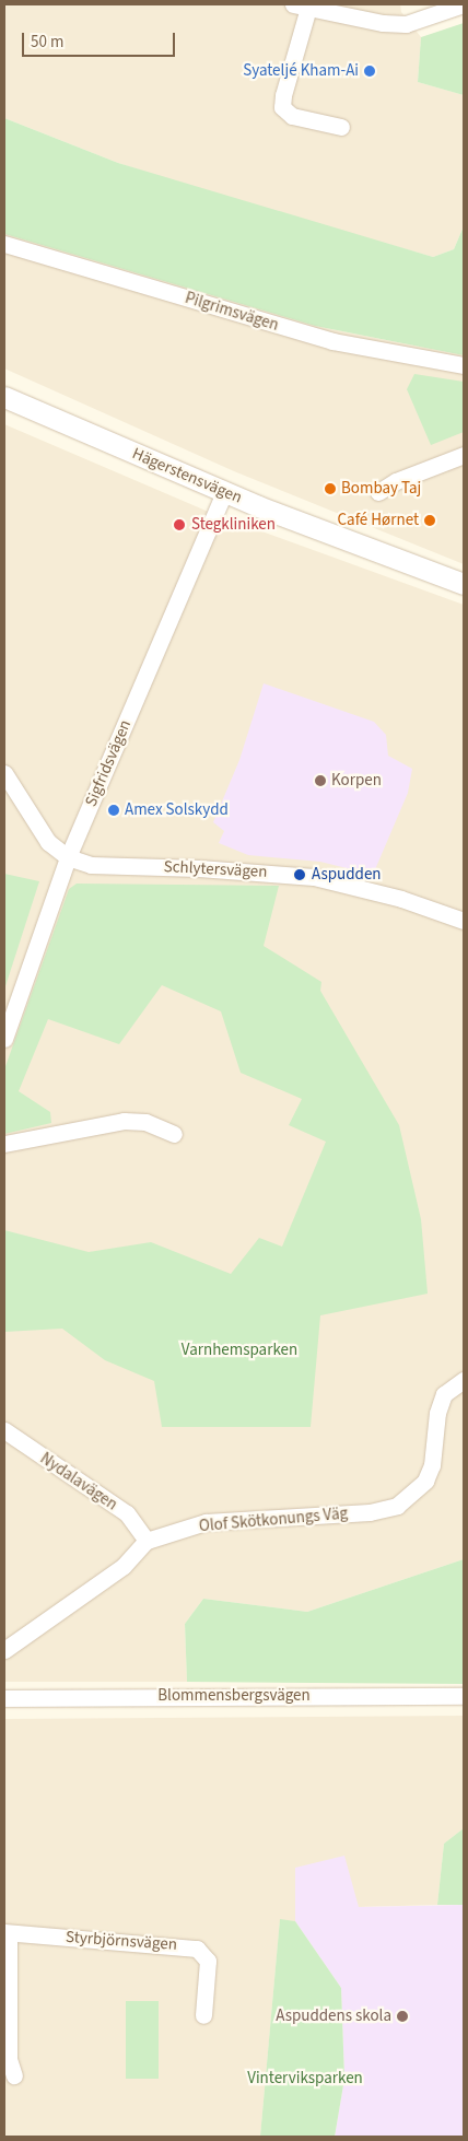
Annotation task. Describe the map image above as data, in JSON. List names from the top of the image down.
{
  "streets": {
    "street": [
      "Pilgrimsvägen",
      "Hägerstensvägen",
      "Sigfridsvägen",
      "Schlytersvägen",
      "Nydalavägen",
      "Olof Skötkonungs Väg",
      "Blommensbergsvägen",
      "Styrbjörnsvägen"
    ]
  },
  "crossings": [
    ["Hägerstensvägen", "Sigfridsvägen"],
    ["Sigfridsvägen", "Schlytersvägen"],
    ["Nydalavägen", "Olof Skötkonungs Väg"]
  ],
  "parks": ["Varnhemsparken", "Vinterviksparken"],
  "places": [
    "Syateljé Kham-Ai",
    "Bombay Taj",
    "Café Hørnet",
    "Stegkliniken",
    "Korpen",
    "Amex Solskydd",
    "Aspudden",
    "Aspuddens skola"
  ],
  "scale_bar": "50 m"
}
